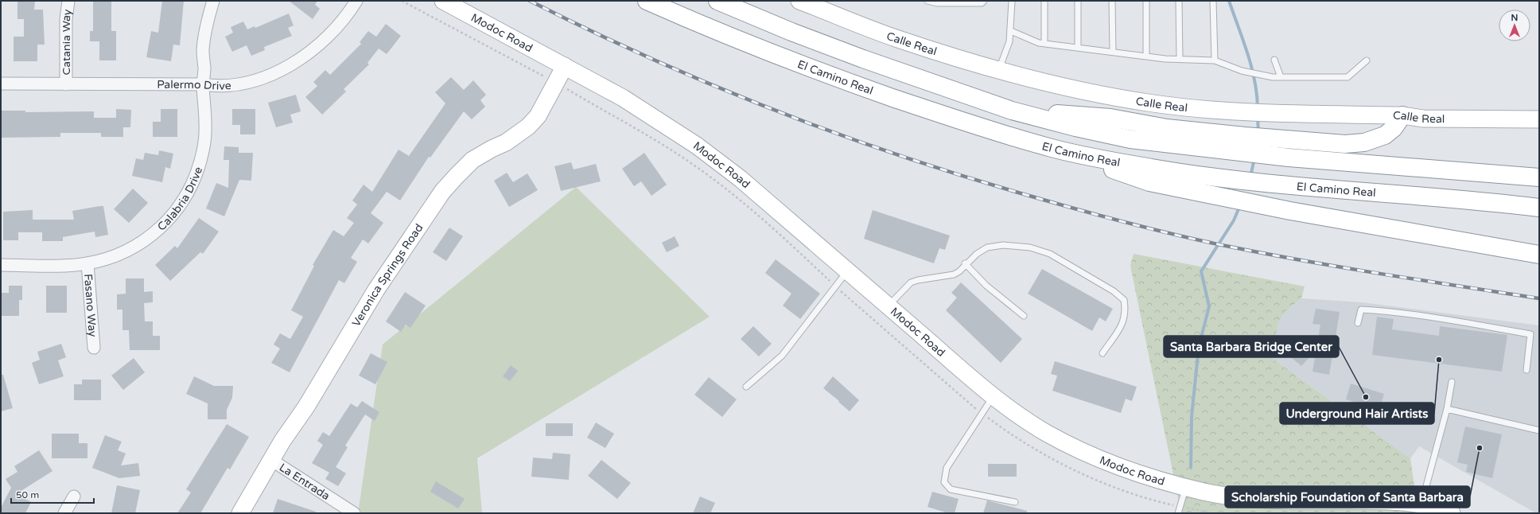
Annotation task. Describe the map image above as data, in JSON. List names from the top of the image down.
{
  "streets": {
    "highway": ["El Camino Real"],
    "street": [
      "Modoc Road",
      "Catania Way",
      "Calle Real",
      "Palermo Drive",
      "Calabria Drive",
      "Veronica Springs Road",
      "Fasano Way",
      "La Entrada"
    ]
  },
  "crossings": [
    ["Modoc Road", "Veronica Springs Road"],
    ["Catania Way", "Palermo Drive"],
    ["Palermo Drive", "Calabria Drive"],
    ["Calabria Drive", "Fasano Way"],
    ["Veronica Springs Road", "La Entrada"]
  ],
  "places": ["Underground Hair Artists", "Santa Barbara Bridge Center", "Scholarship Foundation of Santa Barbara"],
  "scale_bar": "50 m",
  "north": "top"
}
